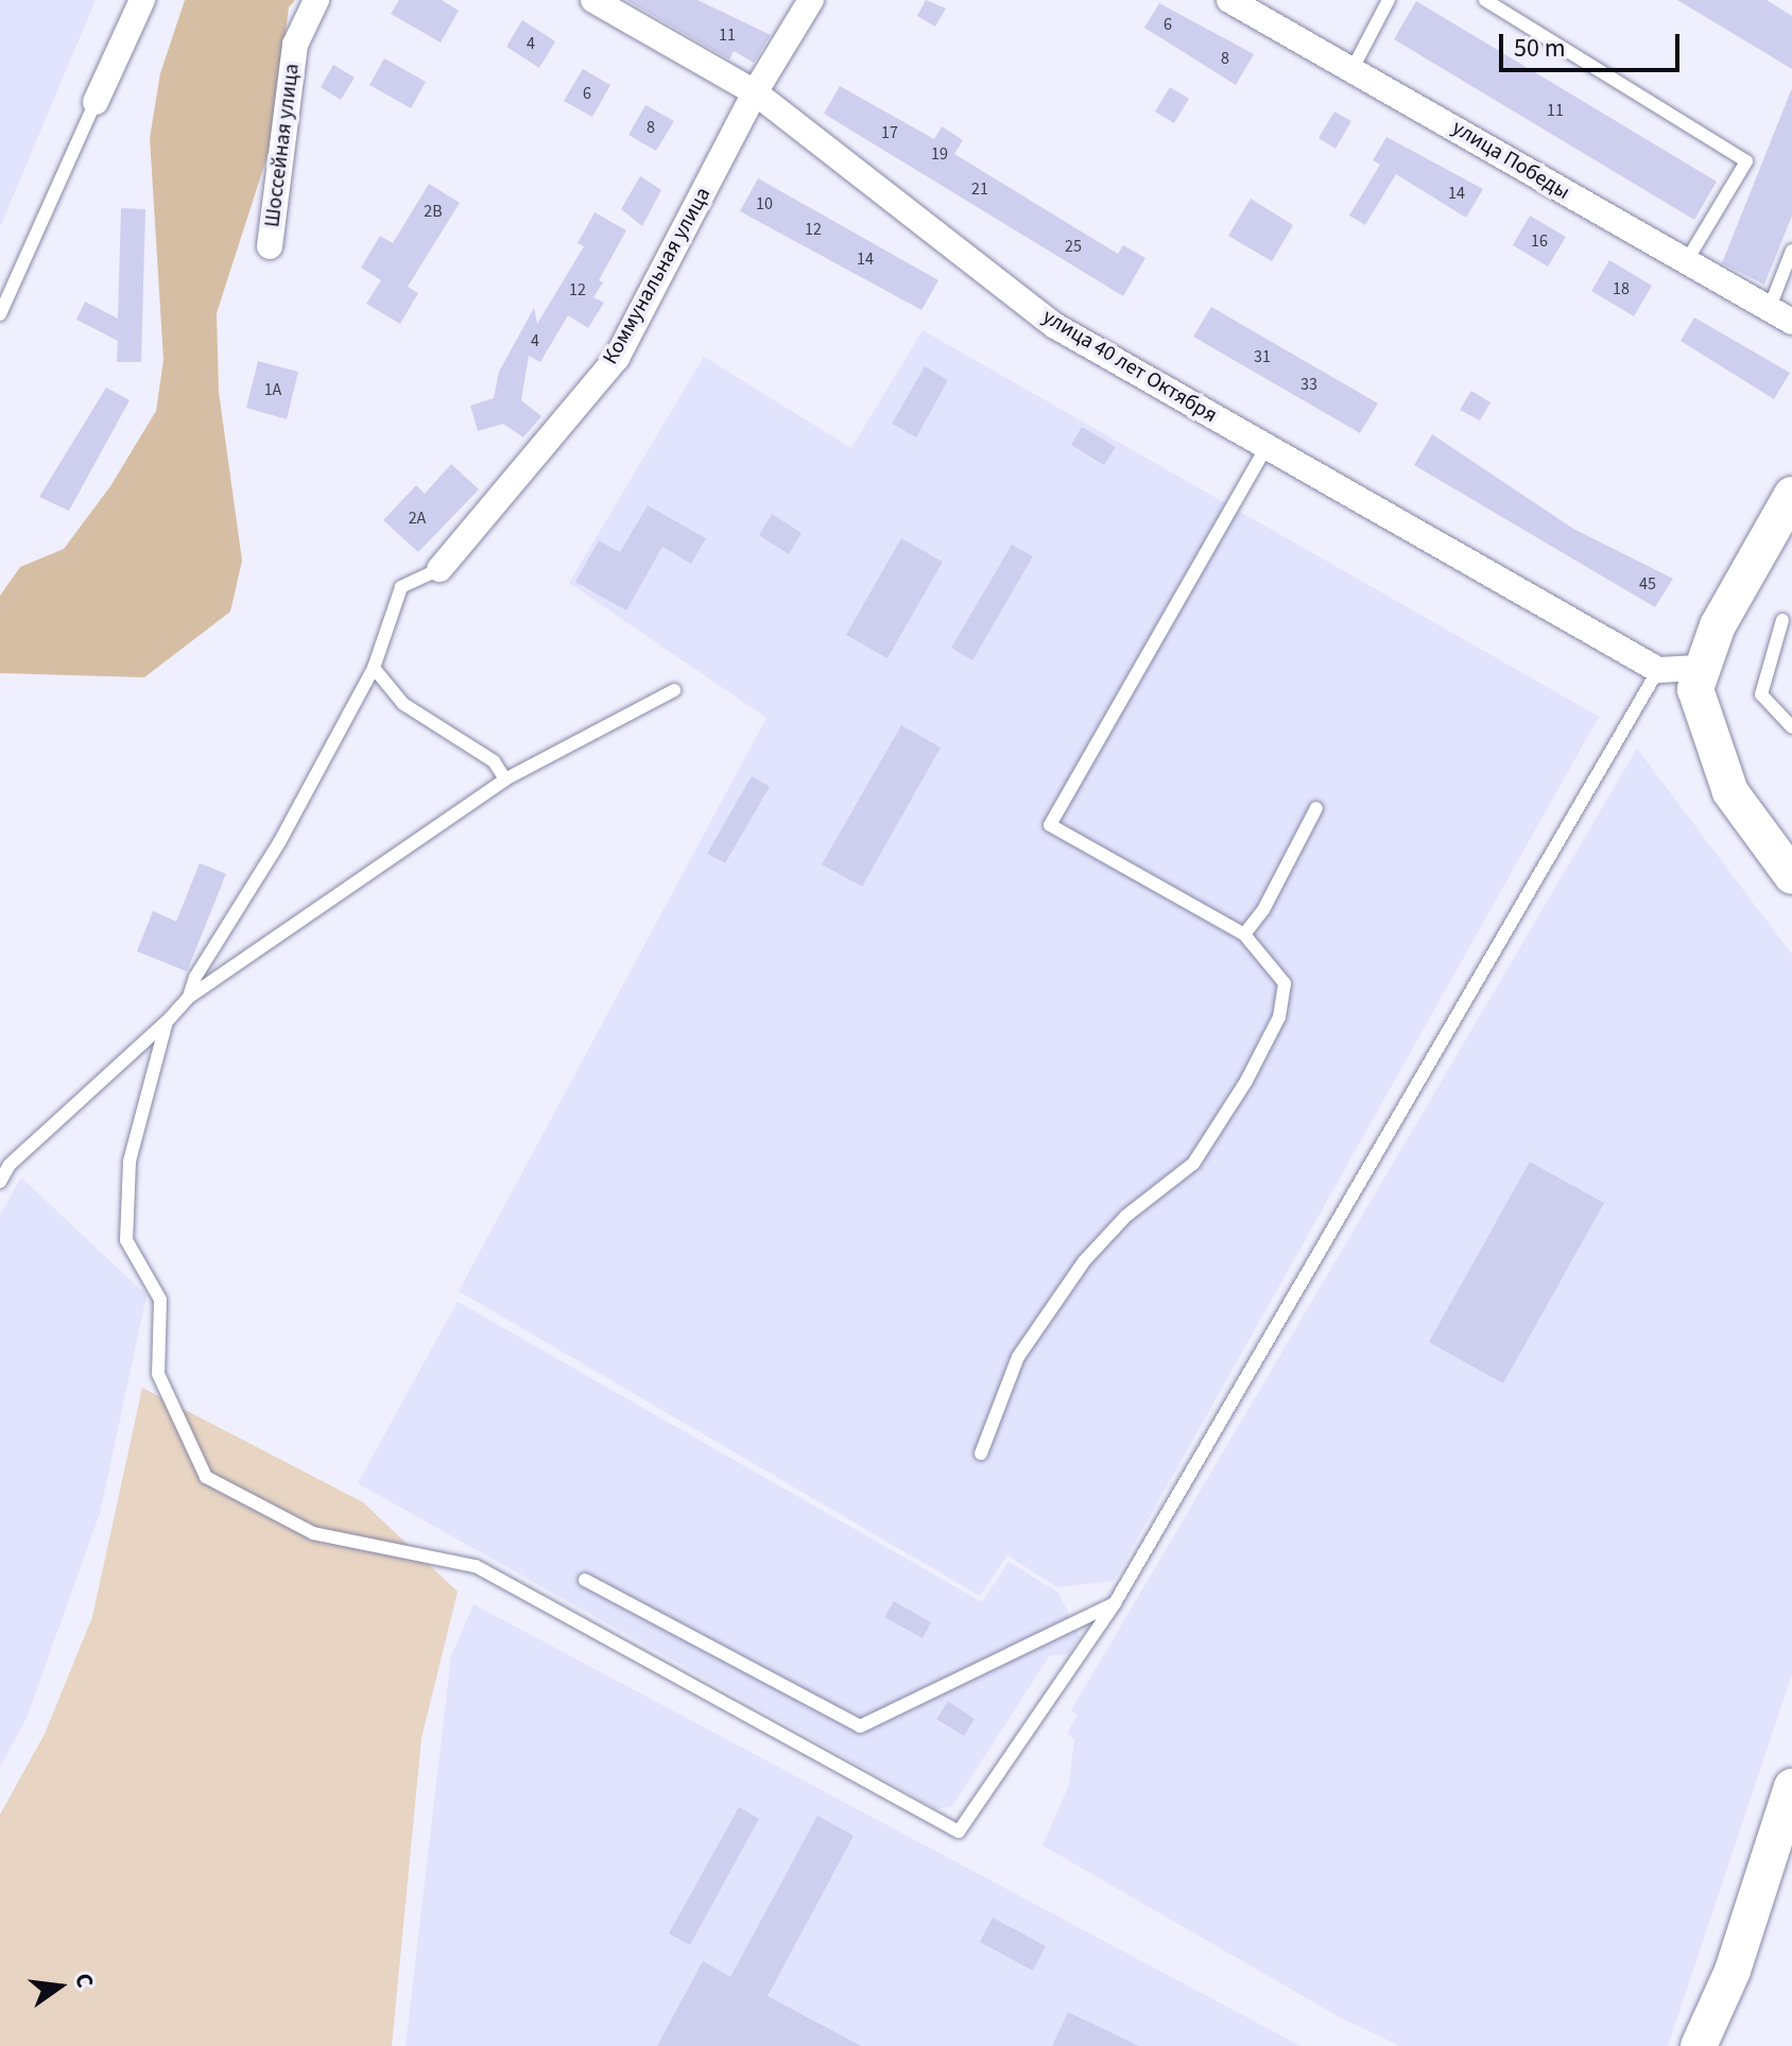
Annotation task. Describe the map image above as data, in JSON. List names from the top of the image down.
{
  "streets": {
    "street": [
      "Шоссейная улица",
      "улица Победы",
      "Коммунальная улица",
      "улица 40 лет Октября"
    ]
  },
  "crossings": [
    ["Коммунальная улица", "улица 40 лет Октября"]
  ],
  "house_numbers": [
    "6",
    "11",
    "4",
    "8",
    "6",
    "11",
    "8",
    "17",
    "19",
    "21",
    "14",
    "10",
    "2В",
    "12",
    "16",
    "25",
    "14",
    "18",
    "12",
    "4",
    "31",
    "33",
    "1А",
    "2А",
    "45"
  ],
  "scale_bar": "50 m",
  "north": "right"
}
